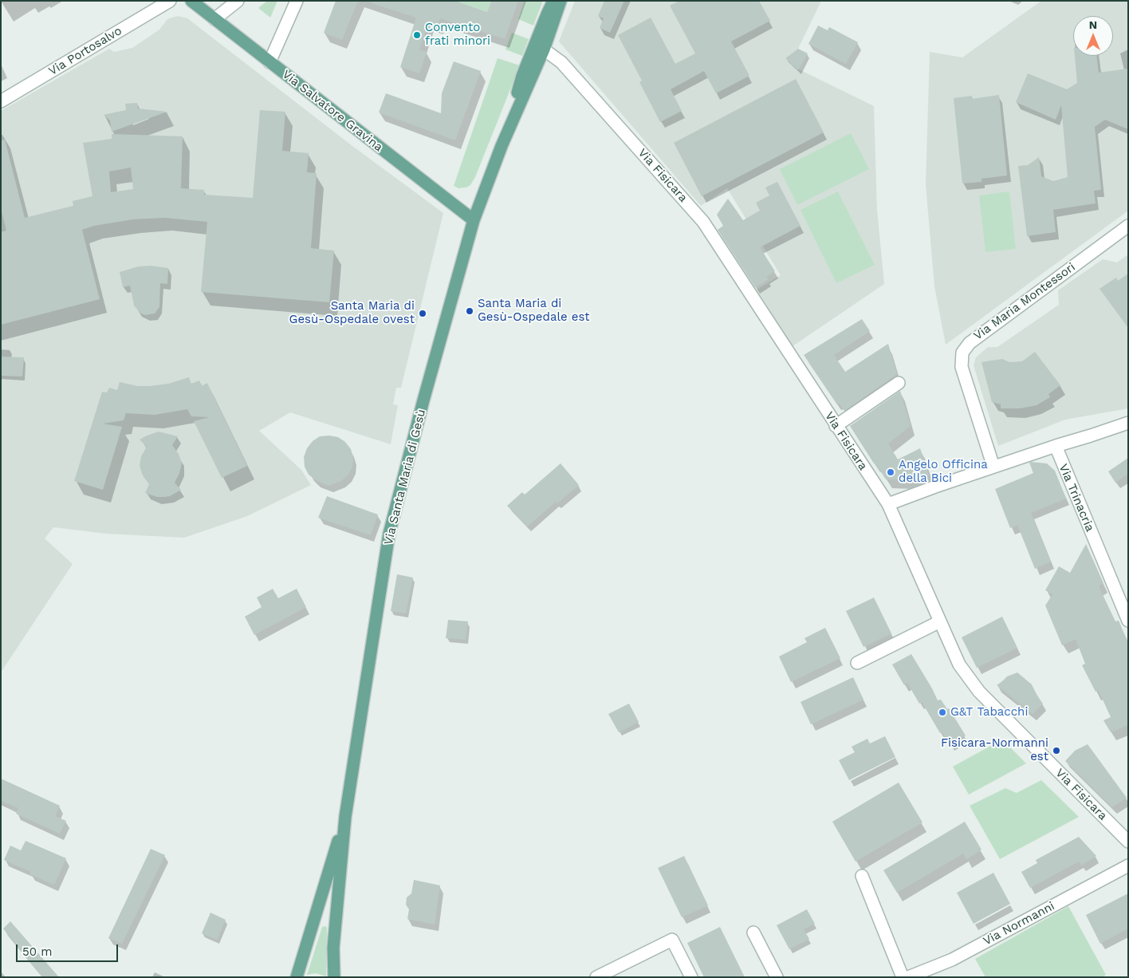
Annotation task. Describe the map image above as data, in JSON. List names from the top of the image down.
{
  "streets": {
    "main road": ["Via Salvatore Gravina", "Via Santa Maria di Gesù"],
    "street": [
      "Via Portosalvo",
      "Via Fisicara",
      "Via Maria Montessori",
      "Via Trinacria",
      "Via Normanni"
    ]
  },
  "crossings": [
    ["Via Salvatore Gravina", "Via Santa Maria di Gesù"]
  ],
  "places": [
    "Convento frati minori",
    "Santa Maria di Gesù-Ospedale est",
    "Santa Maria di Gesù-Ospedale ovest",
    "Angelo Officina della Bici",
    "G&T Tabacchi",
    "Fisicara-Normanni est"
  ],
  "scale_bar": "50 m",
  "north": "top"
}
